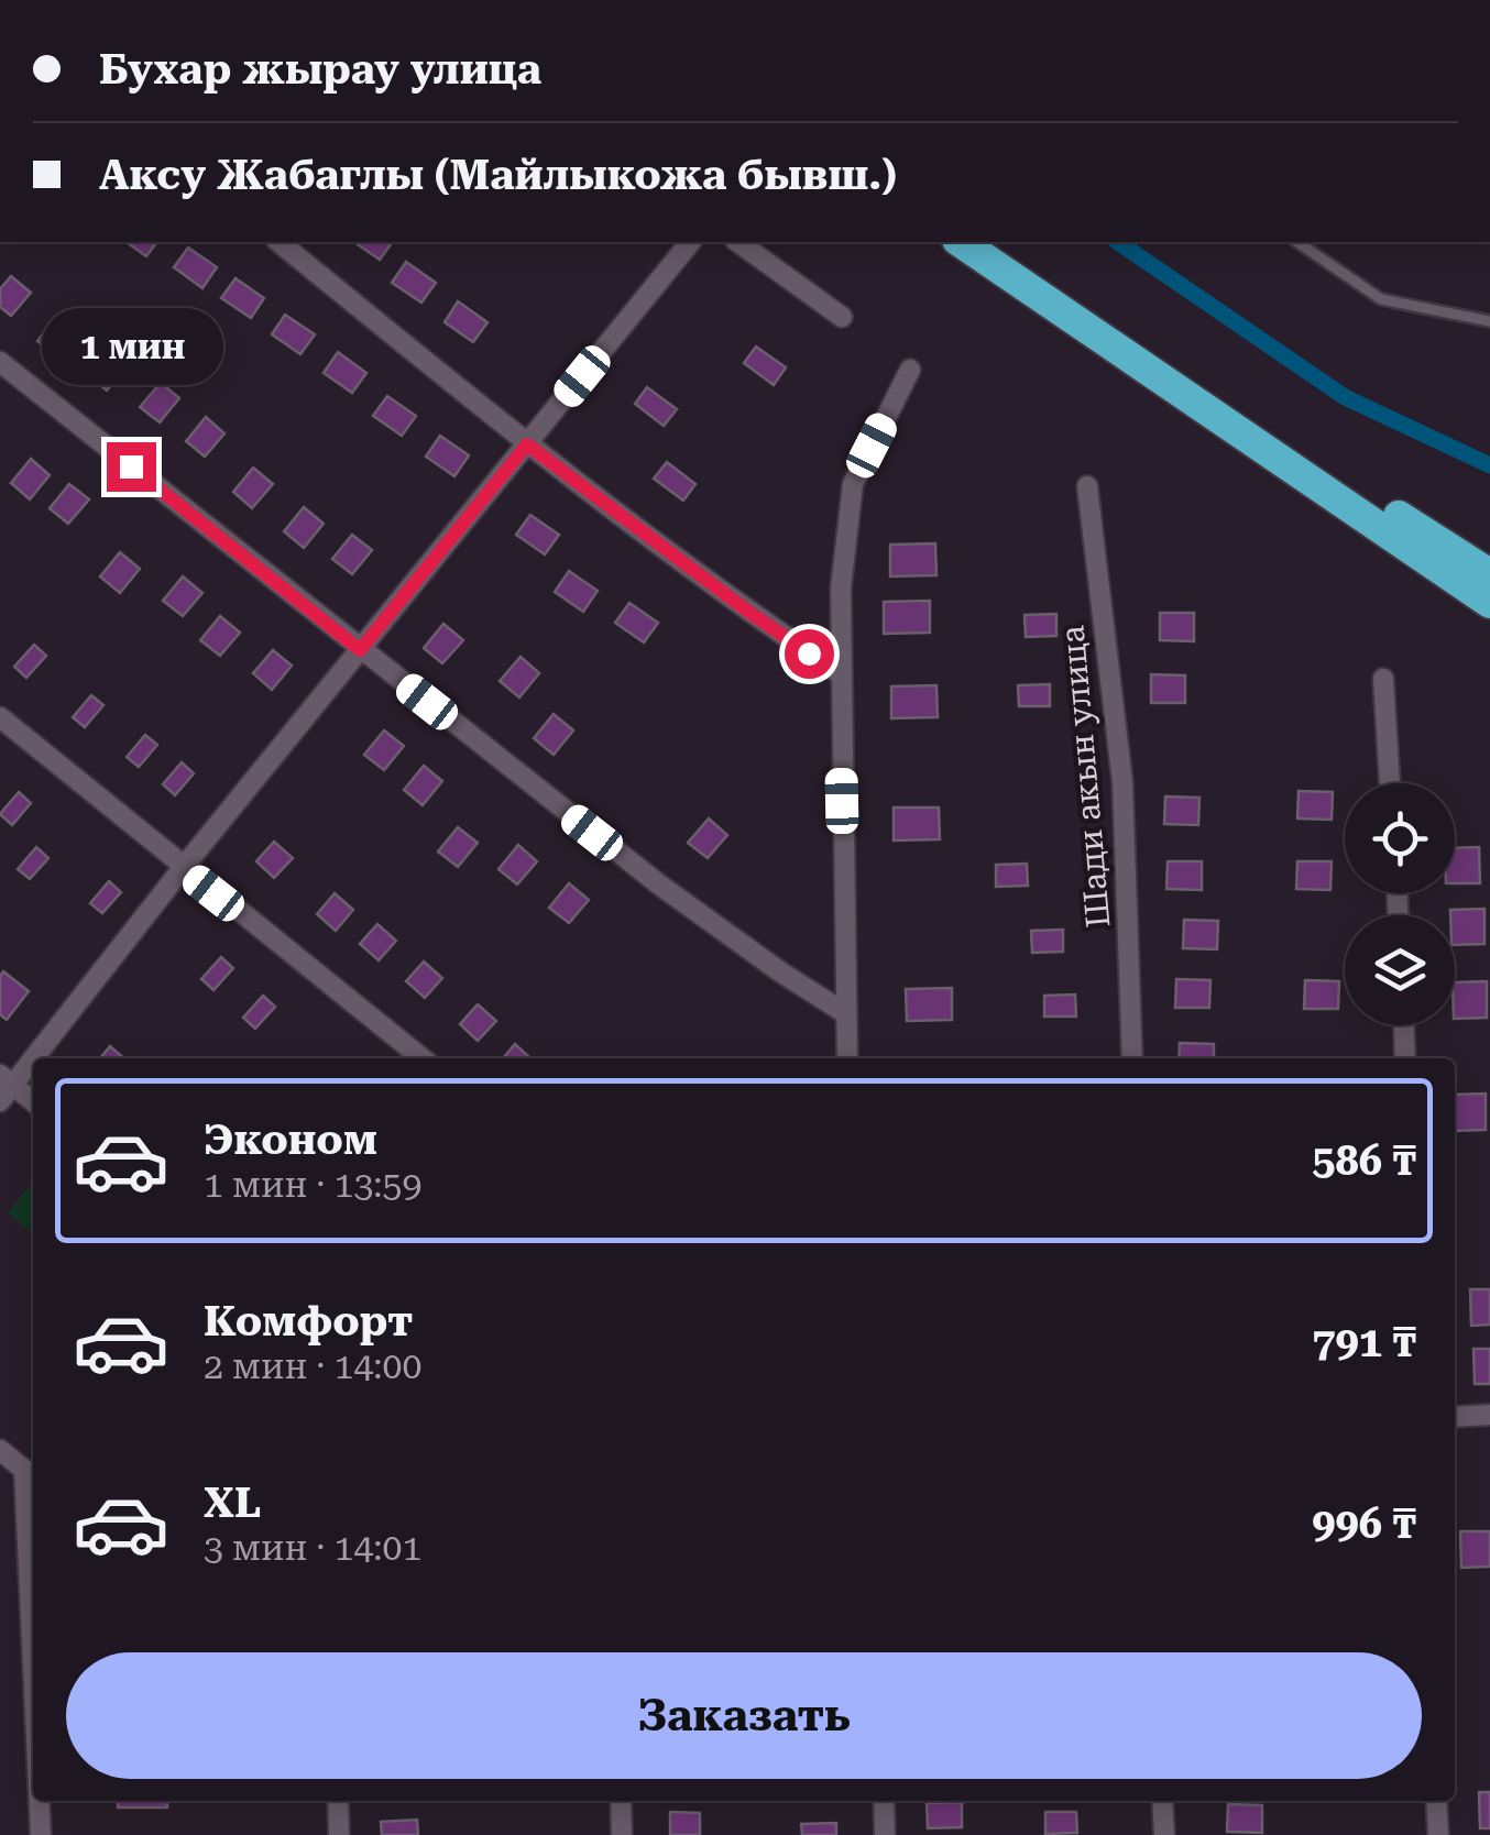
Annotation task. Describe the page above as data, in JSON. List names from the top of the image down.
{
  "streets": {
    "street": ["Шади акын улица"]
  },
  "page": {
    "banner": ["Бухар жырау улица", "Аксу Жабаглы (Майлыкожа бывш.)"],
    "bubble": "1 мин",
    "list": [
      {
        "name": "Эконом",
        "note": "1 мин · 13:59",
        "value": "586 ₸"
      },
      {
        "name": "Комфорт",
        "note": "2 мин · 14:00",
        "value": "791 ₸"
      },
      {
        "name": "XL",
        "note": "3 мин · 14:01",
        "value": "996 ₸"
      }
    ],
    "buttons": "Заказать"
  }
}
